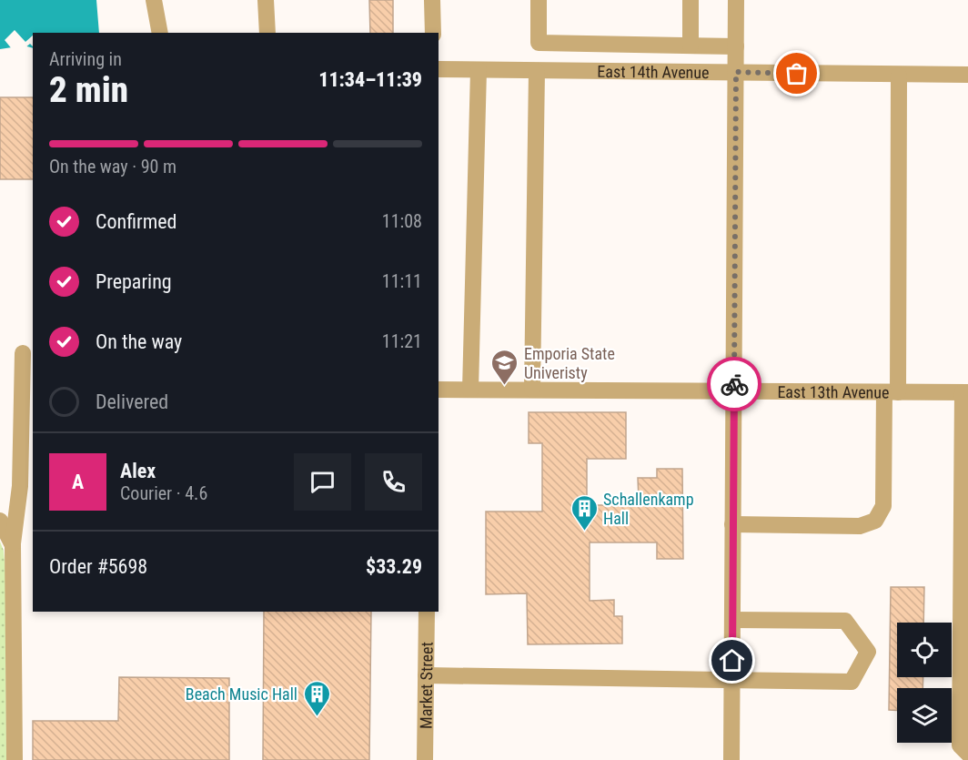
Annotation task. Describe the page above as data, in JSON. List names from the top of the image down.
{
  "streets": {
    "street": ["East 14th Avenue", "East 13th Avenue", "Market Street"]
  },
  "places": {
    "school or university": ["Emporia State Univeristy"],
    "building": ["Schallenkamp Hall", "Beach Music Hall"]
  },
  "page": {
    "heading": ["2 min", "Arriving in", "11:34–11:39"],
    "panel": [
      "Alex",
      "Courier · 4.6",
      "Order #5698",
      "$33.29"
    ],
    "bar": "On the way · 90 m",
    "list": [
      ["Confirmed", "11:08"],
      ["Preparing", "11:11"],
      ["On the way", "11:21"],
      "Delivered"
    ],
    "round": "A"
  }
}
